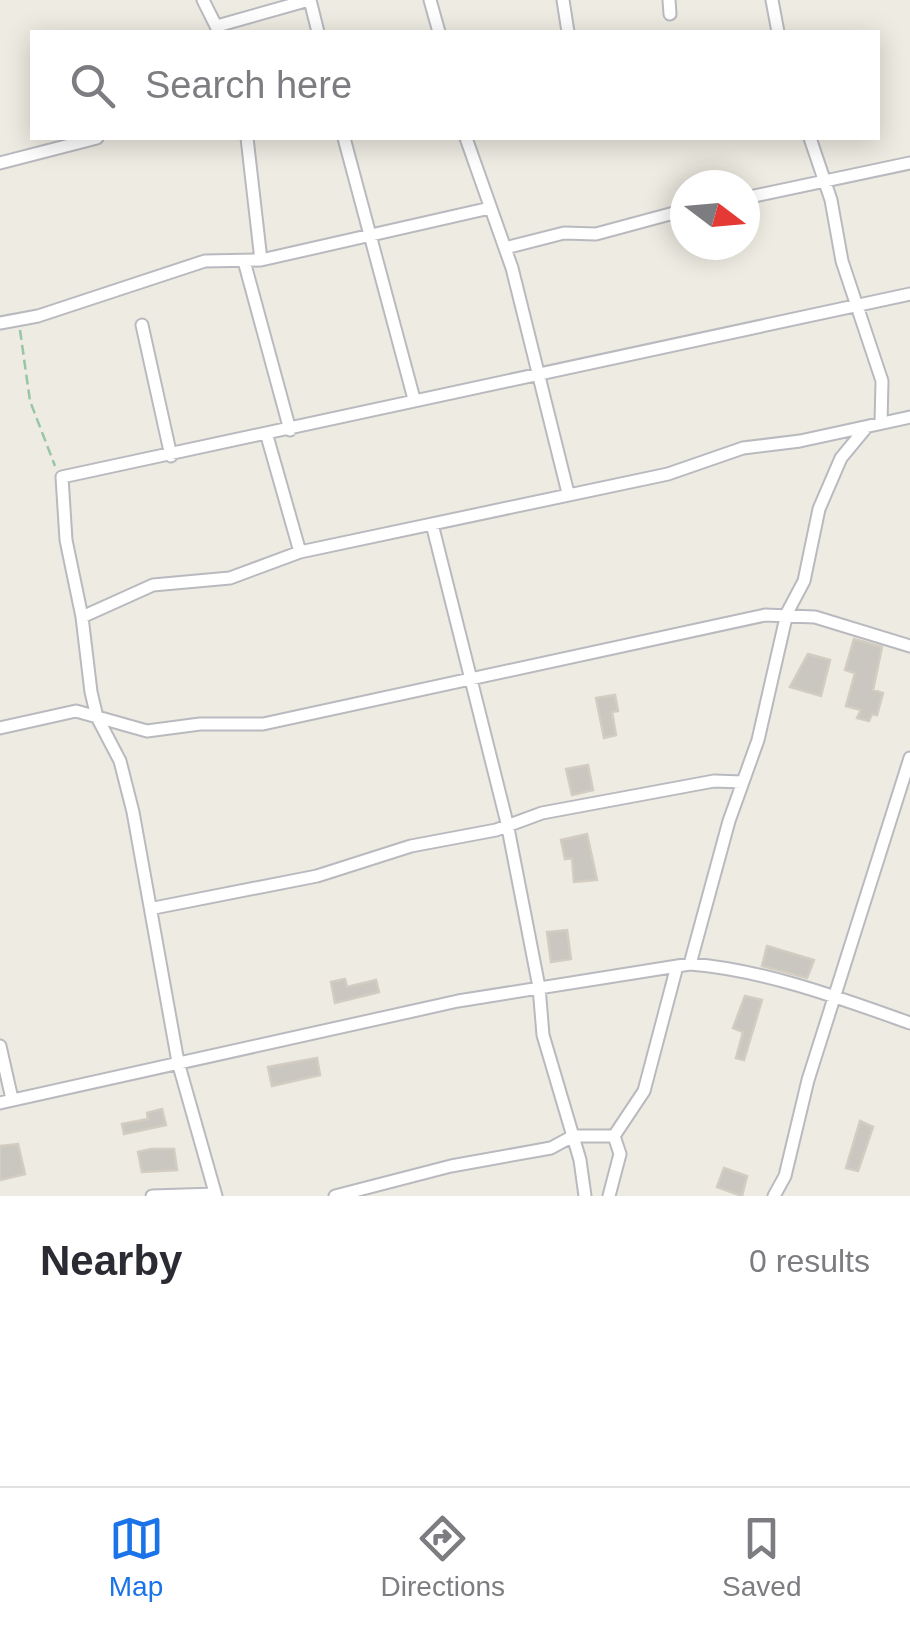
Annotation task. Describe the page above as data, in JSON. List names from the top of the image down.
{
  "north": "right",
  "page": {
    "search": "Search here",
    "heading": ["Nearby", "0 results"],
    "nav": ["Map", "Directions", "Saved"]
  }
}
